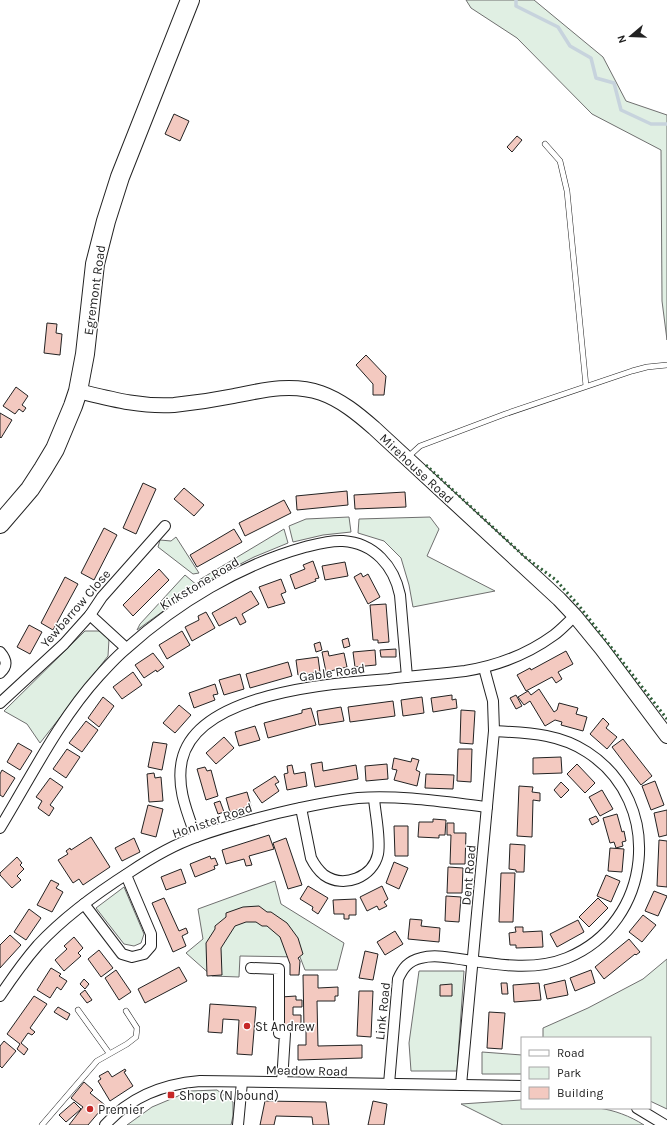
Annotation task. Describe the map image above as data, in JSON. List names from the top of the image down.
{
  "streets": {
    "highway": ["Egremont Road"],
    "street": [
      "Mirehouse Road",
      "Kirkstone Road",
      "Yewbarrow Close",
      "Gable Road",
      "Honister Road",
      "Dent Road",
      "Link Road",
      "Meadow Road"
    ]
  },
  "crossings": [
    ["Egremont Road", "Mirehouse Road"],
    ["Mirehouse Road", "Gable Road"],
    ["Kirkstone Road", "Gable Road"],
    ["Gable Road", "Honister Road"],
    ["Gable Road", "Dent Road"],
    ["Honister Road", "Dent Road"],
    ["Dent Road", "Link Road"],
    ["Dent Road", "Meadow Road"],
    ["Link Road", "Meadow Road"]
  ],
  "places": {
    "other": ["St Andrew", "Premier"],
    "transit": ["Shops (N bound)"]
  },
  "legend": ["Road", "Park", "Building"],
  "north": "left"
}
